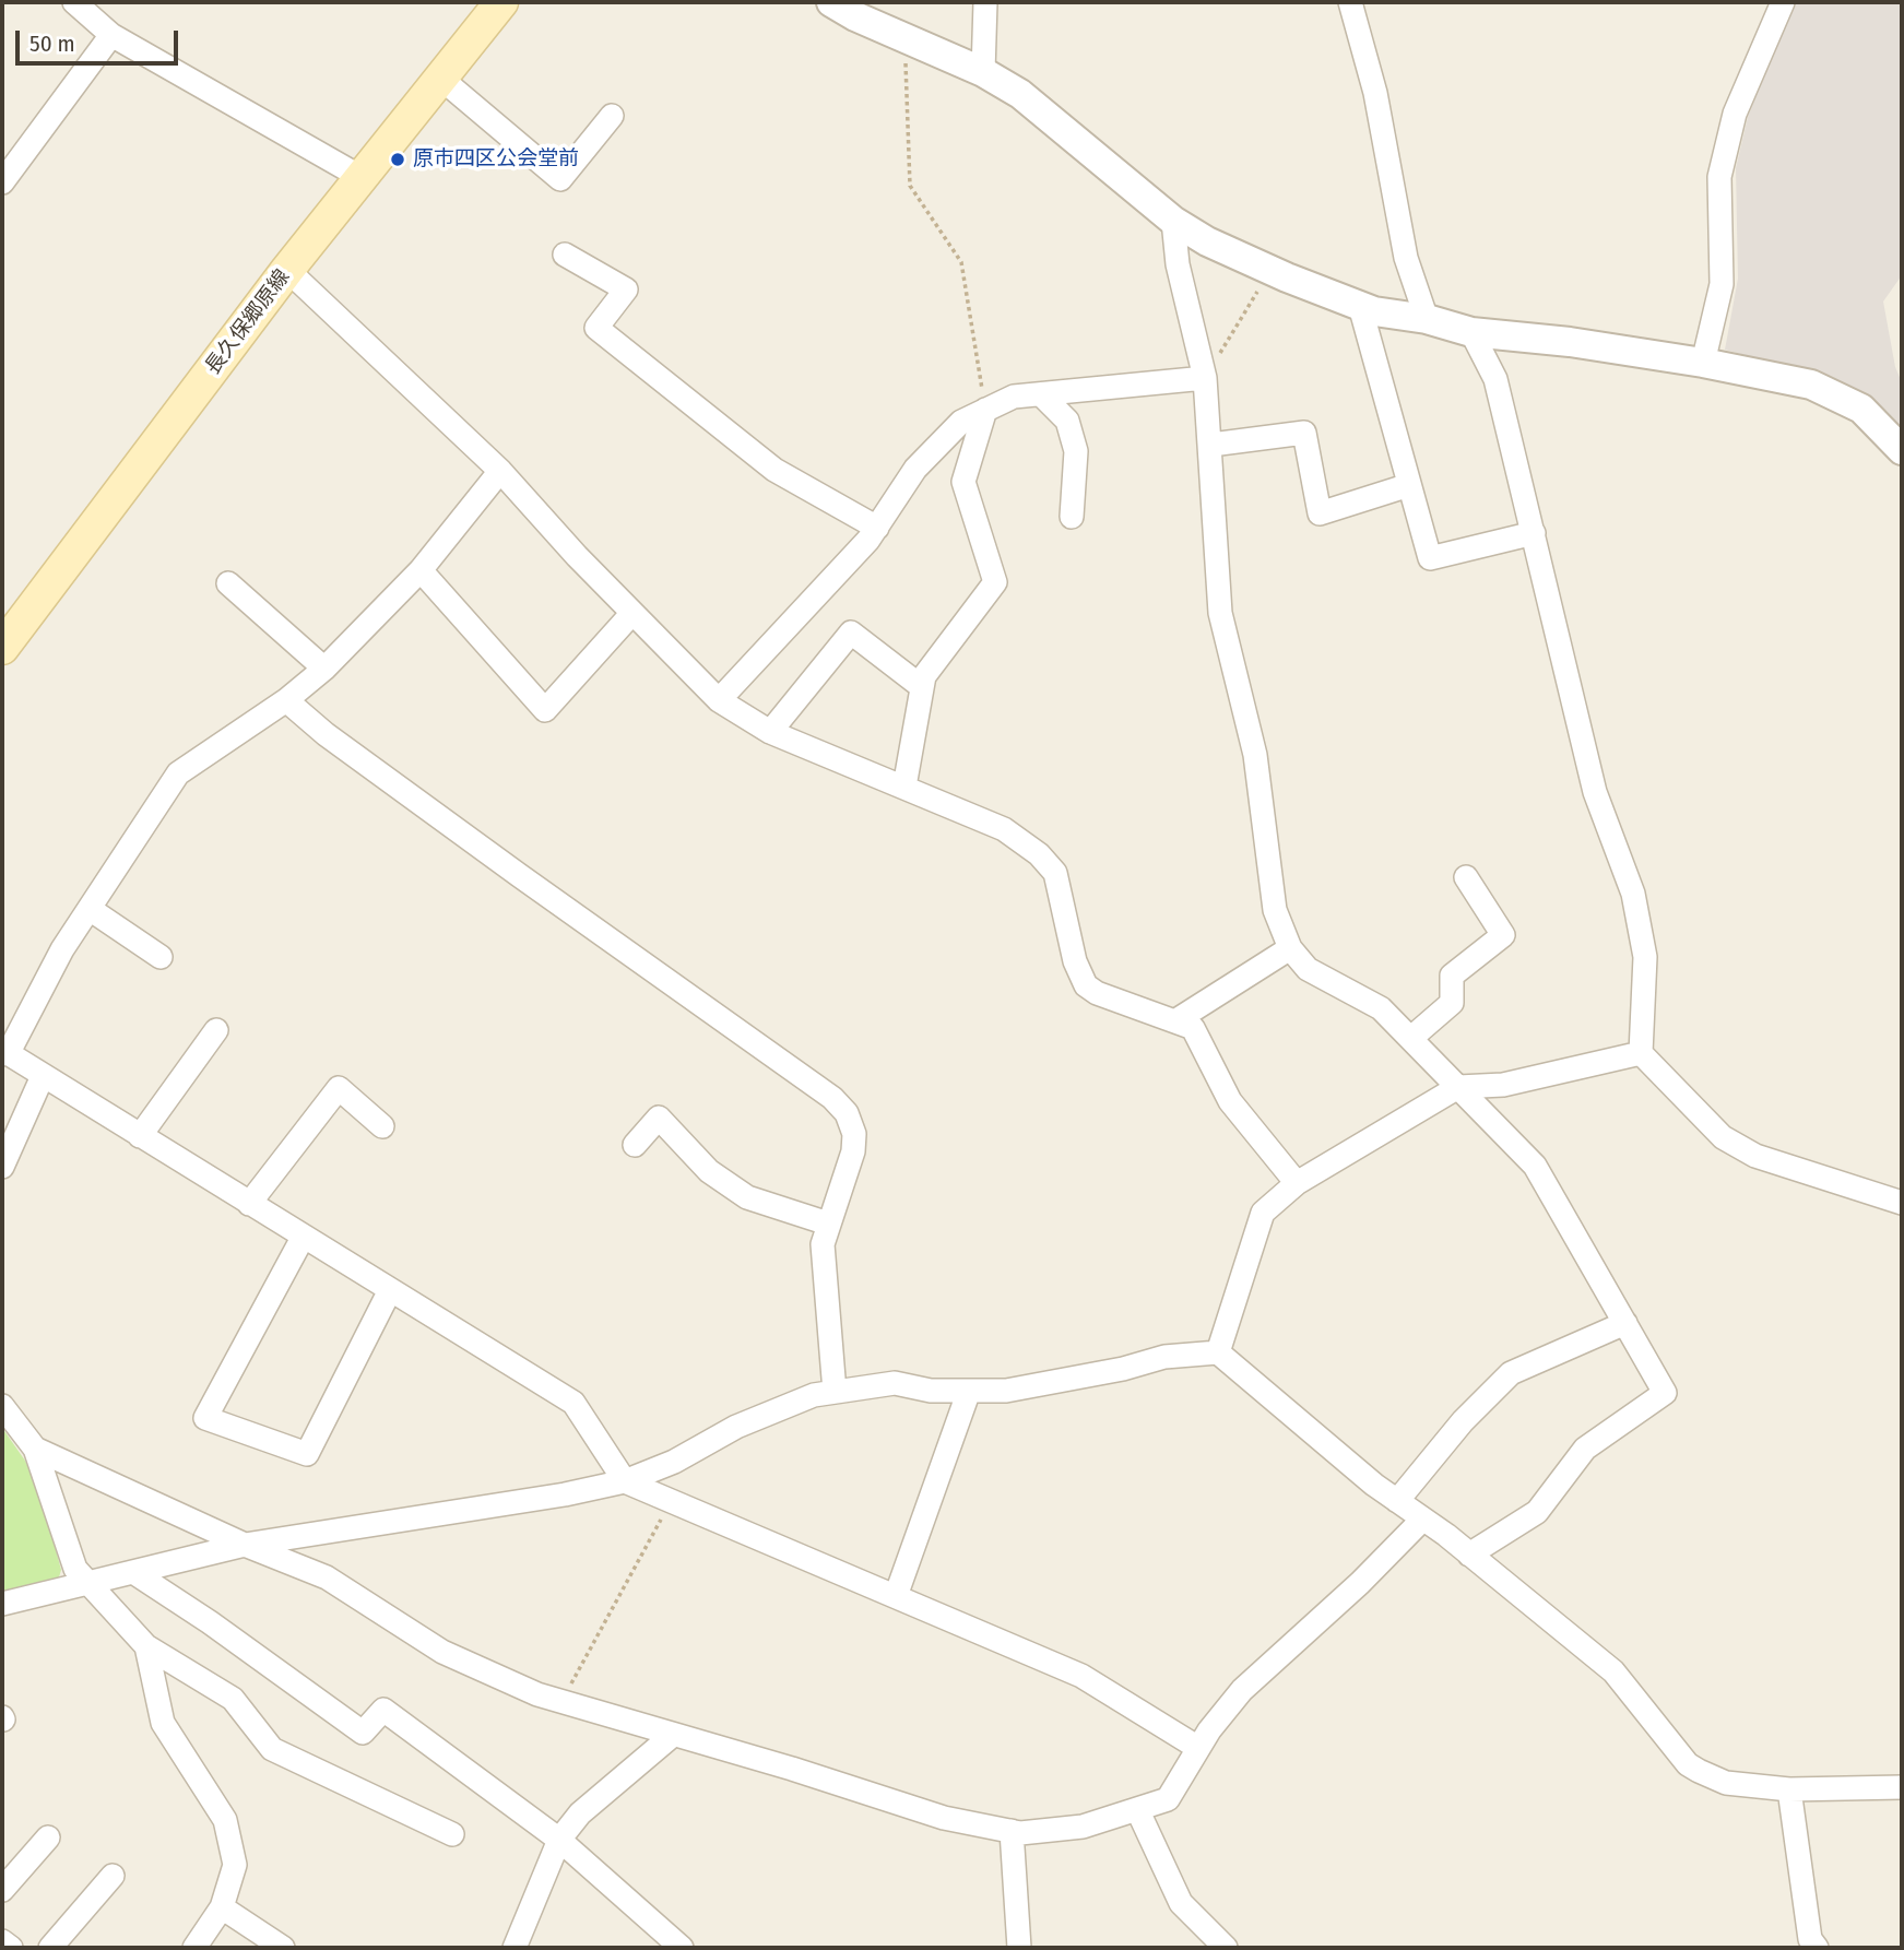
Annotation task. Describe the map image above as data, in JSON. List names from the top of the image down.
{
  "streets": {
    "main road": ["長久保郷原線"]
  },
  "places": ["原市四区公会堂前"],
  "scale_bar": "50 m"
}
